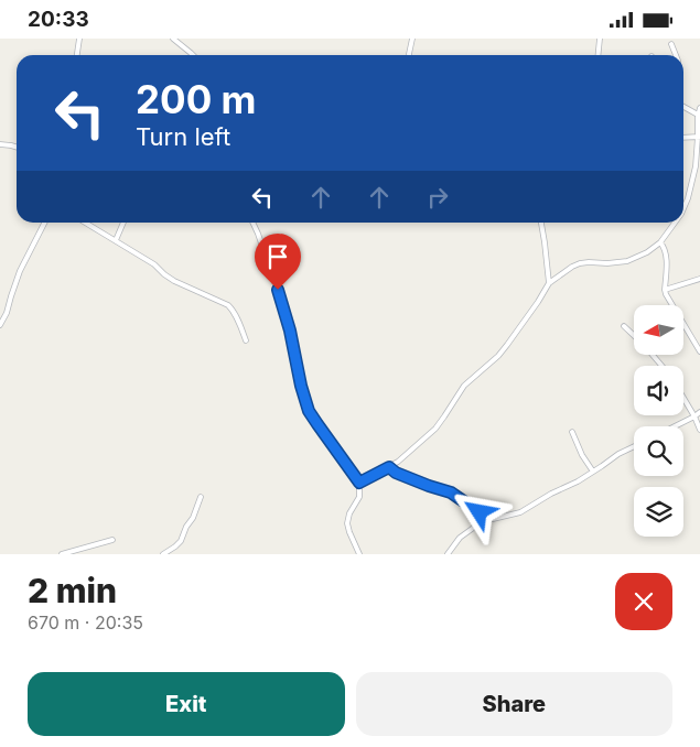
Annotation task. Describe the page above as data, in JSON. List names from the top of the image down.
{
  "north": "left",
  "page": {
    "status": "20:33",
    "turn": ["200 m", "Turn left"],
    "heading": ["2 min", "670 m · 20:35"],
    "buttons": ["Exit", "Share"]
  }
}
